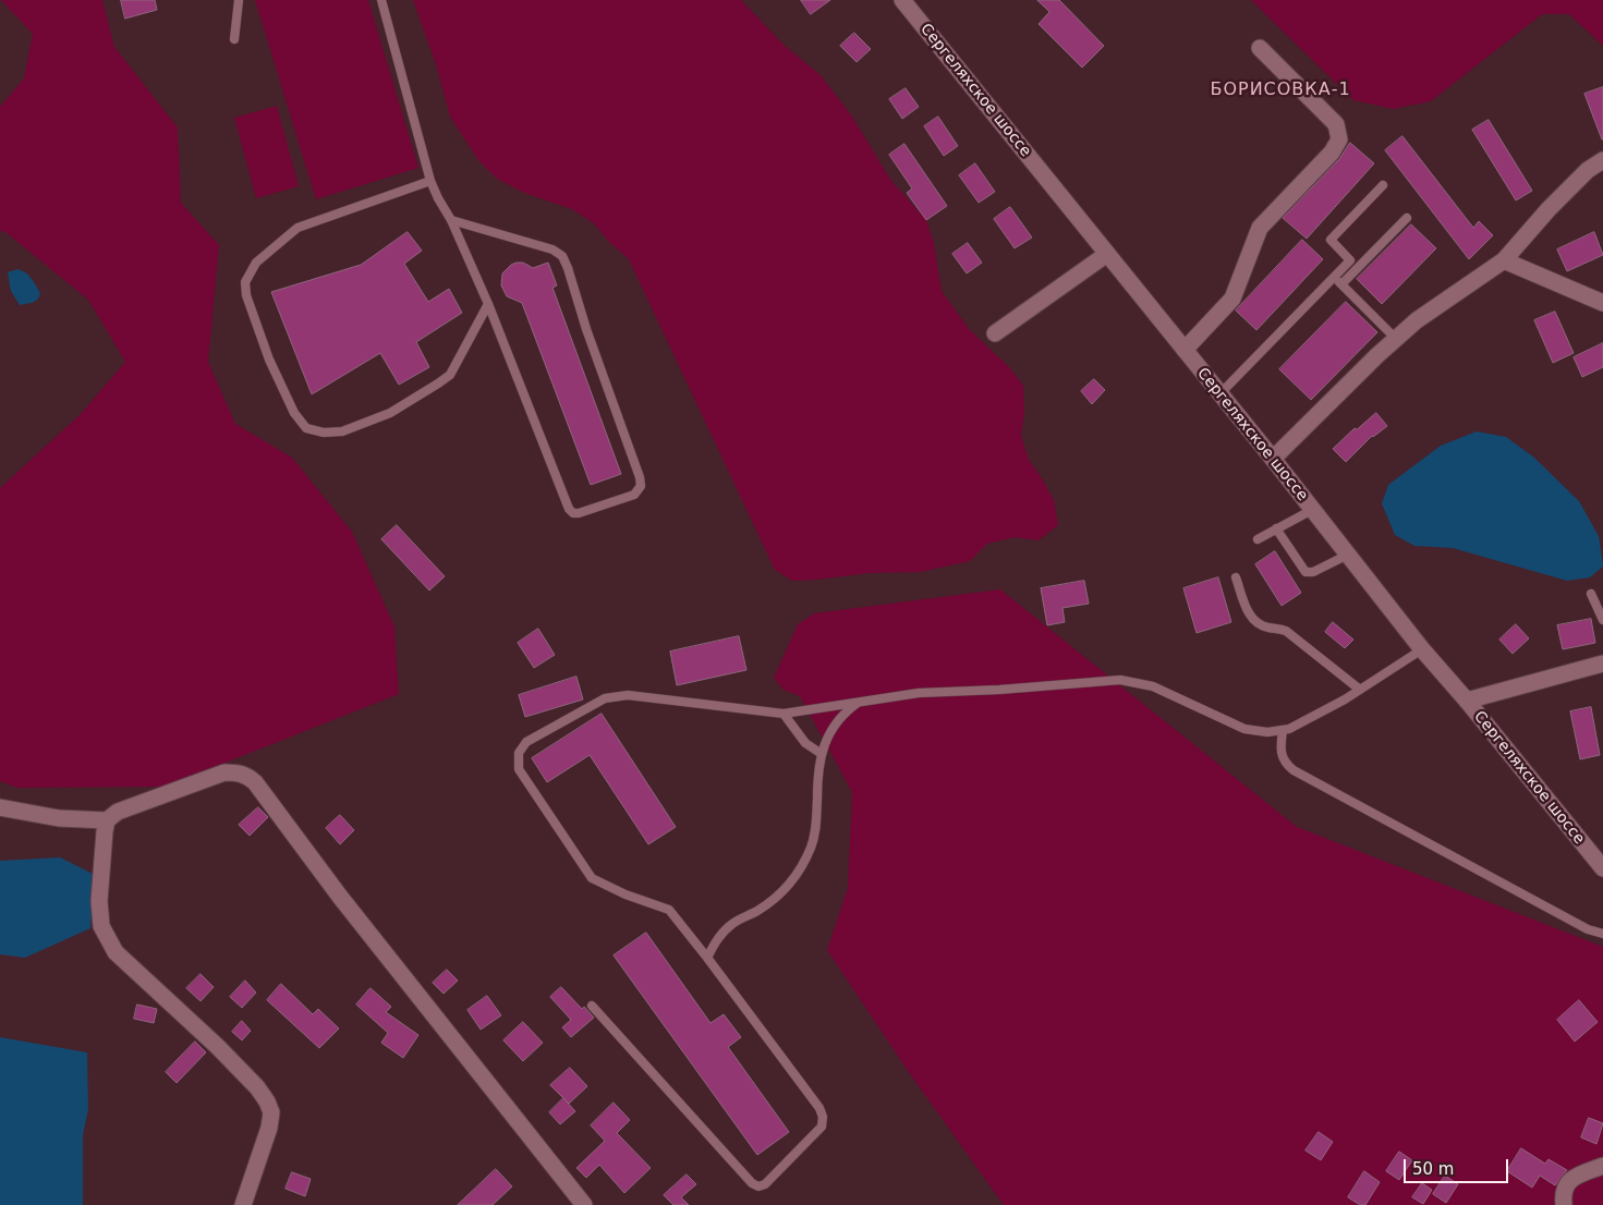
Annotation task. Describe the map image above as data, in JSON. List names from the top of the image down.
{
  "streets": {
    "street": ["Сергеляхское шоссе"]
  },
  "districts": ["БОРИСОВКА-1"],
  "scale_bar": "50 m"
}
